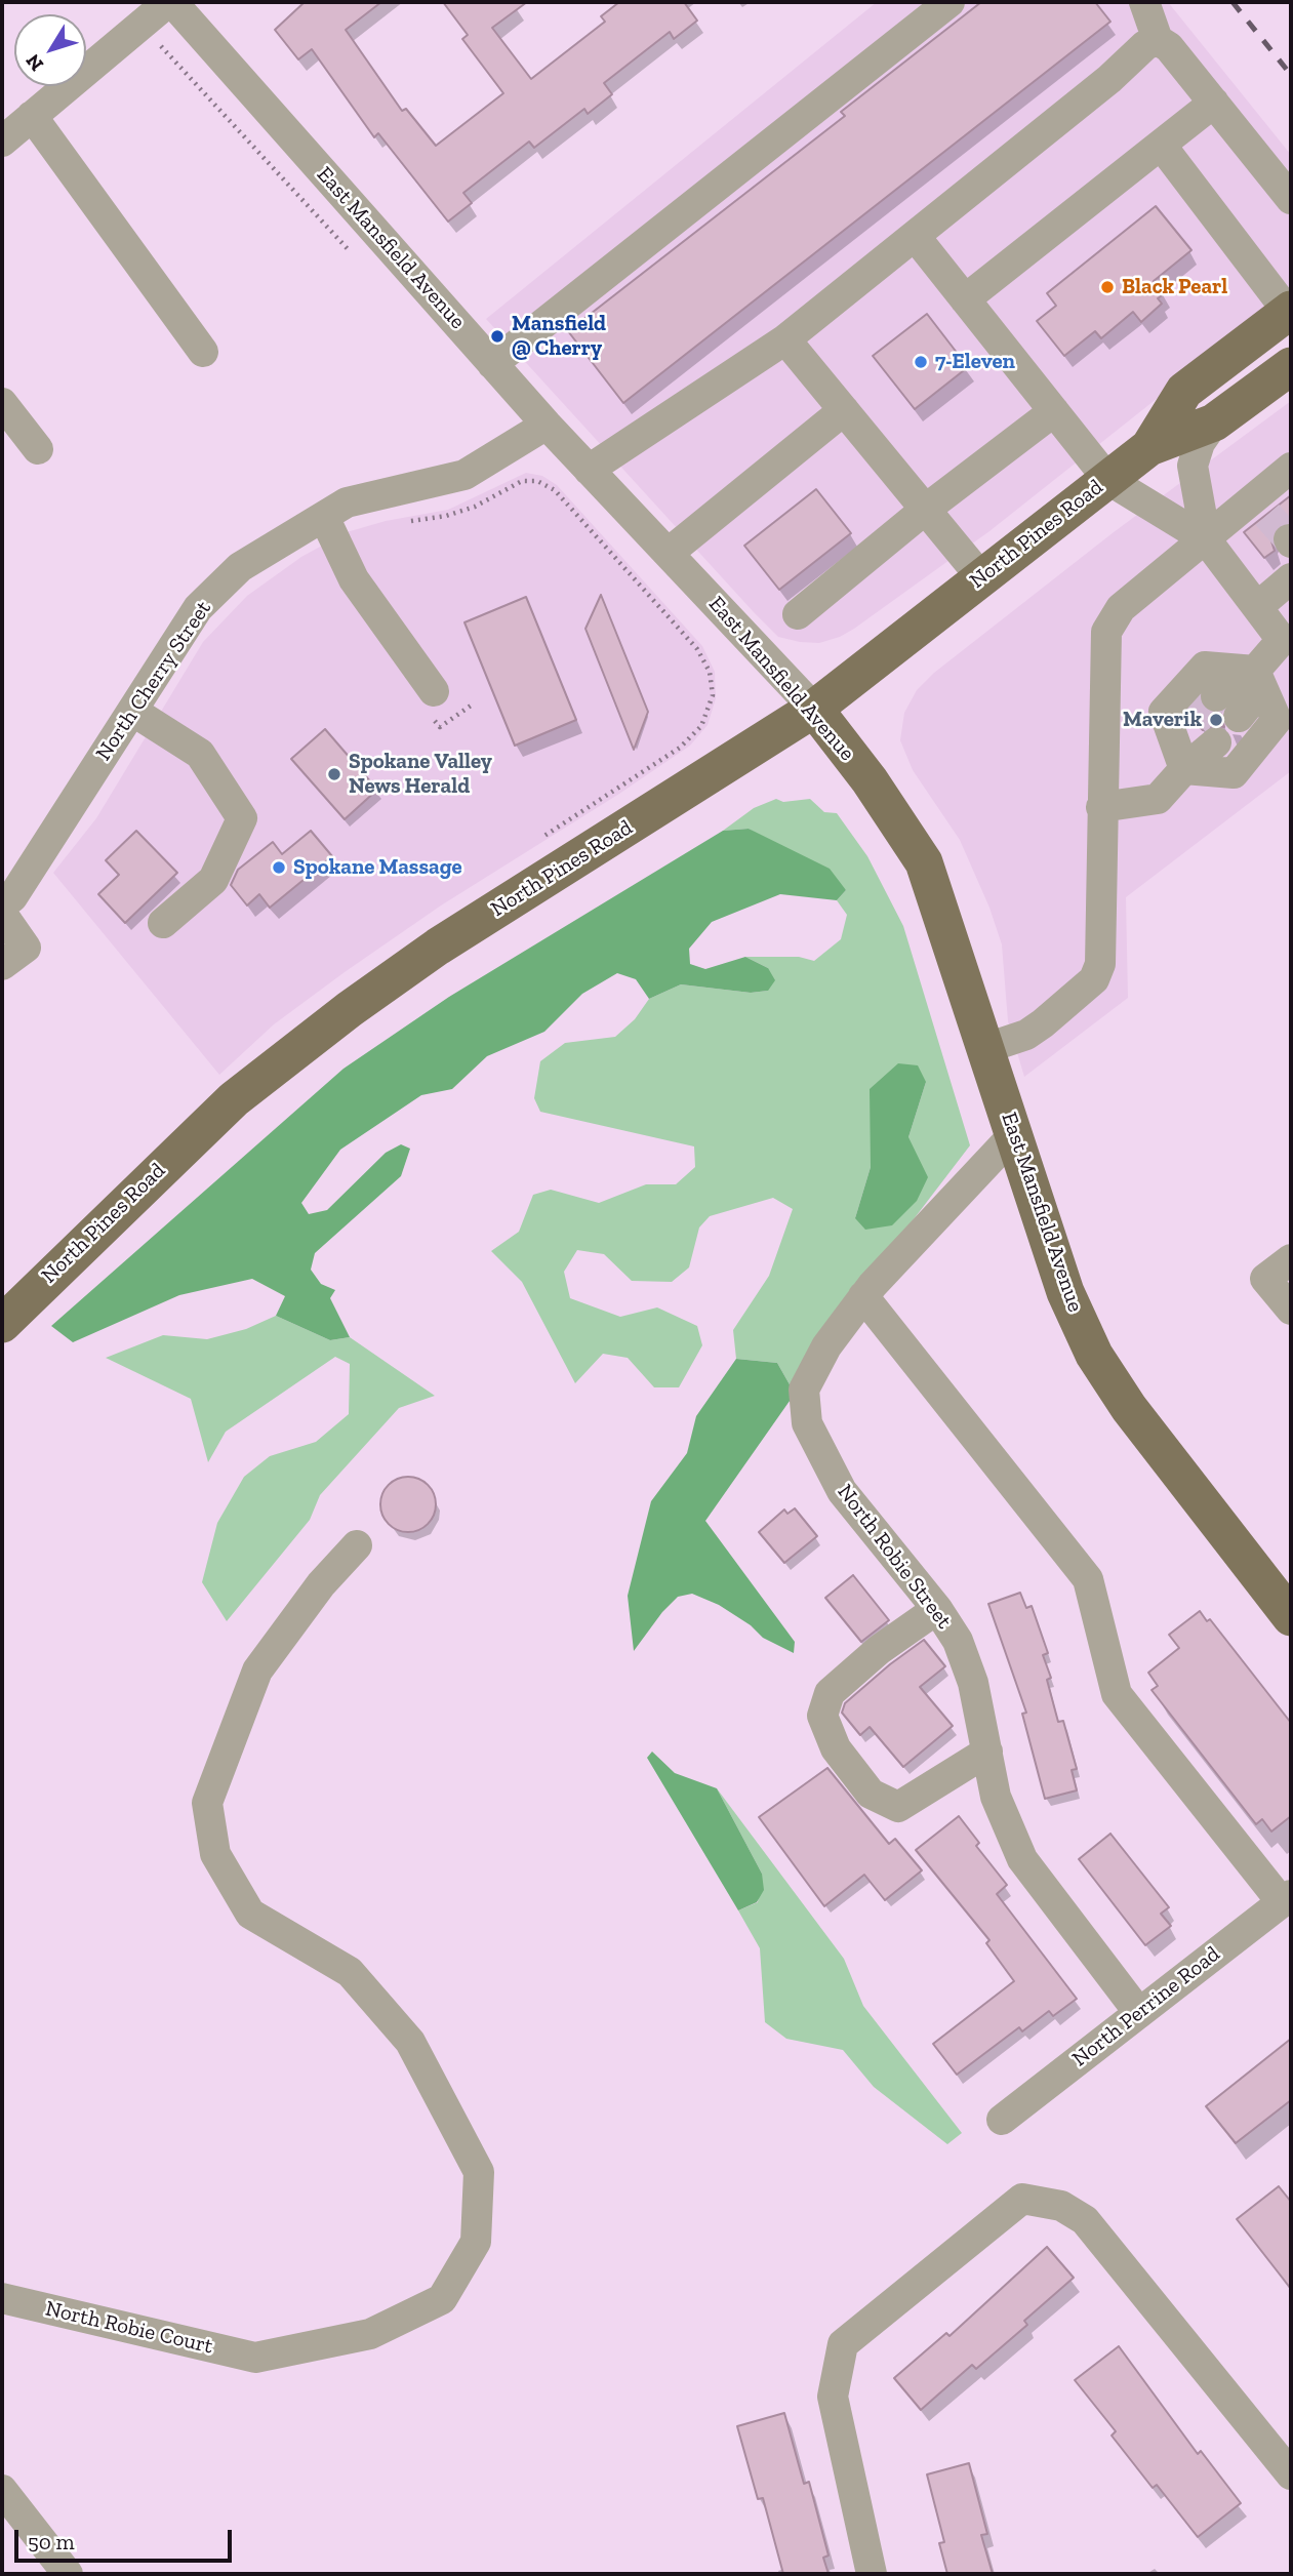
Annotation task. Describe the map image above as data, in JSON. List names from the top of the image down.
{
  "streets": {
    "main road": ["East Mansfield Avenue", "North Pines Road"],
    "street": [
      "North Cherry Street",
      "North Robie Street",
      "North Perrine Road",
      "North Robie Court"
    ]
  },
  "crossings": [
    ["East Mansfield Avenue", "North Pines Road"],
    ["East Mansfield Avenue", "North Cherry Street"],
    ["East Mansfield Avenue", "North Robie Street"],
    ["North Robie Street", "North Perrine Road"]
  ],
  "places": [
    "Black Pearl",
    "Mansfield @ Cherry",
    "7-Eleven",
    "Maverik",
    "Spokane Valley News Herald",
    "Spokane Massage"
  ],
  "scale_bar": "50 m",
  "north": "bottom left"
}
